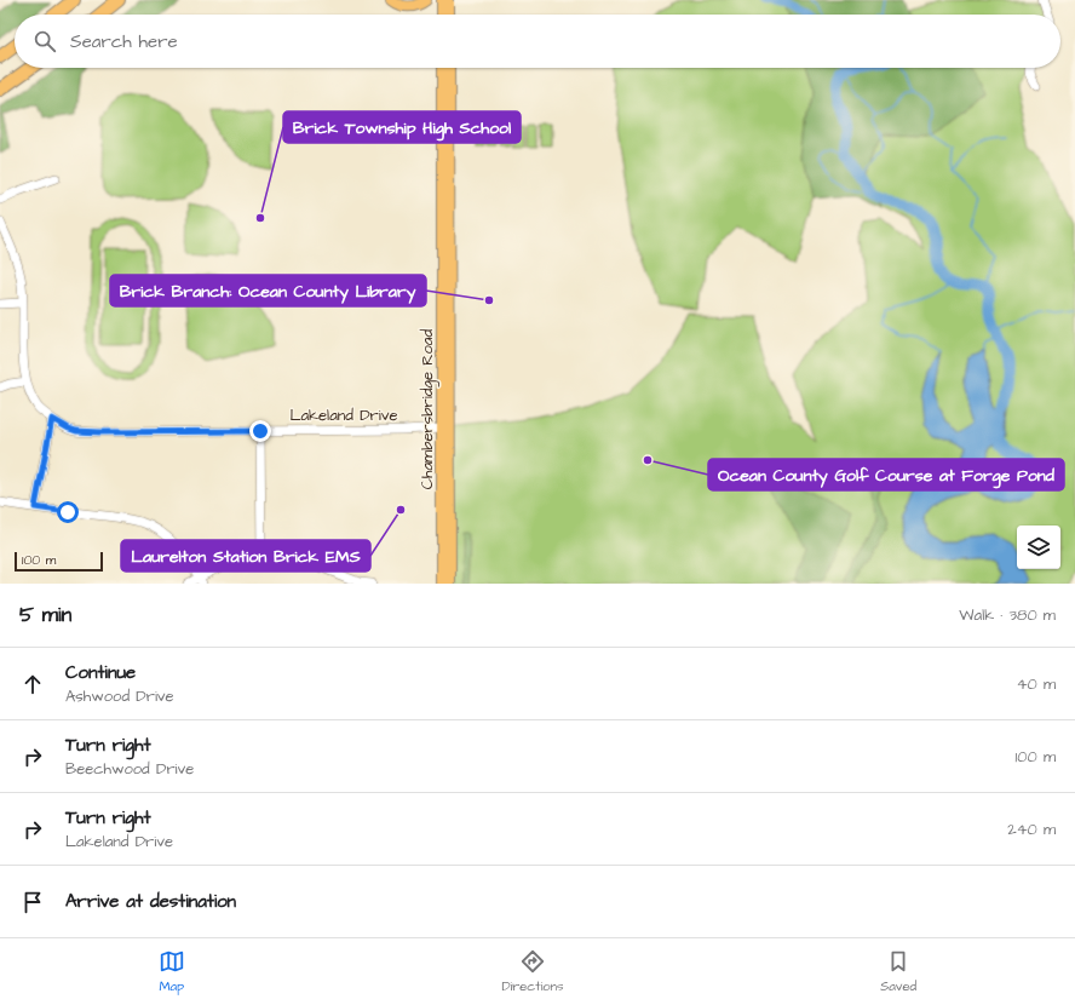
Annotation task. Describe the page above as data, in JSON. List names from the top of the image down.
{
  "streets": {
    "main road": ["Chambersbridge Road"],
    "street": ["Lakeland Drive"]
  },
  "crossings": [
    ["Chambersbridge Road", "Lakeland Drive"]
  ],
  "places": [
    "Brick Township High School",
    "Brick Branch: Ocean County Library",
    "Ocean County Golf Course at Forge Pond",
    "Laurelton Station Brick EMS"
  ],
  "scale_bar": "100 m",
  "page": {
    "search": "Search here",
    "scale": "100 m",
    "heading": ["5 min", "Walk · 380 m"],
    "list": [
      ["Continue", "Ashwood Drive", "40 m"],
      ["Turn right", "Beechwood Drive", "100 m"],
      ["Turn right", "Lakeland Drive", "240 m"],
      "Arrive at destination"
    ],
    "nav": ["Map", "Directions", "Saved"]
  }
}
